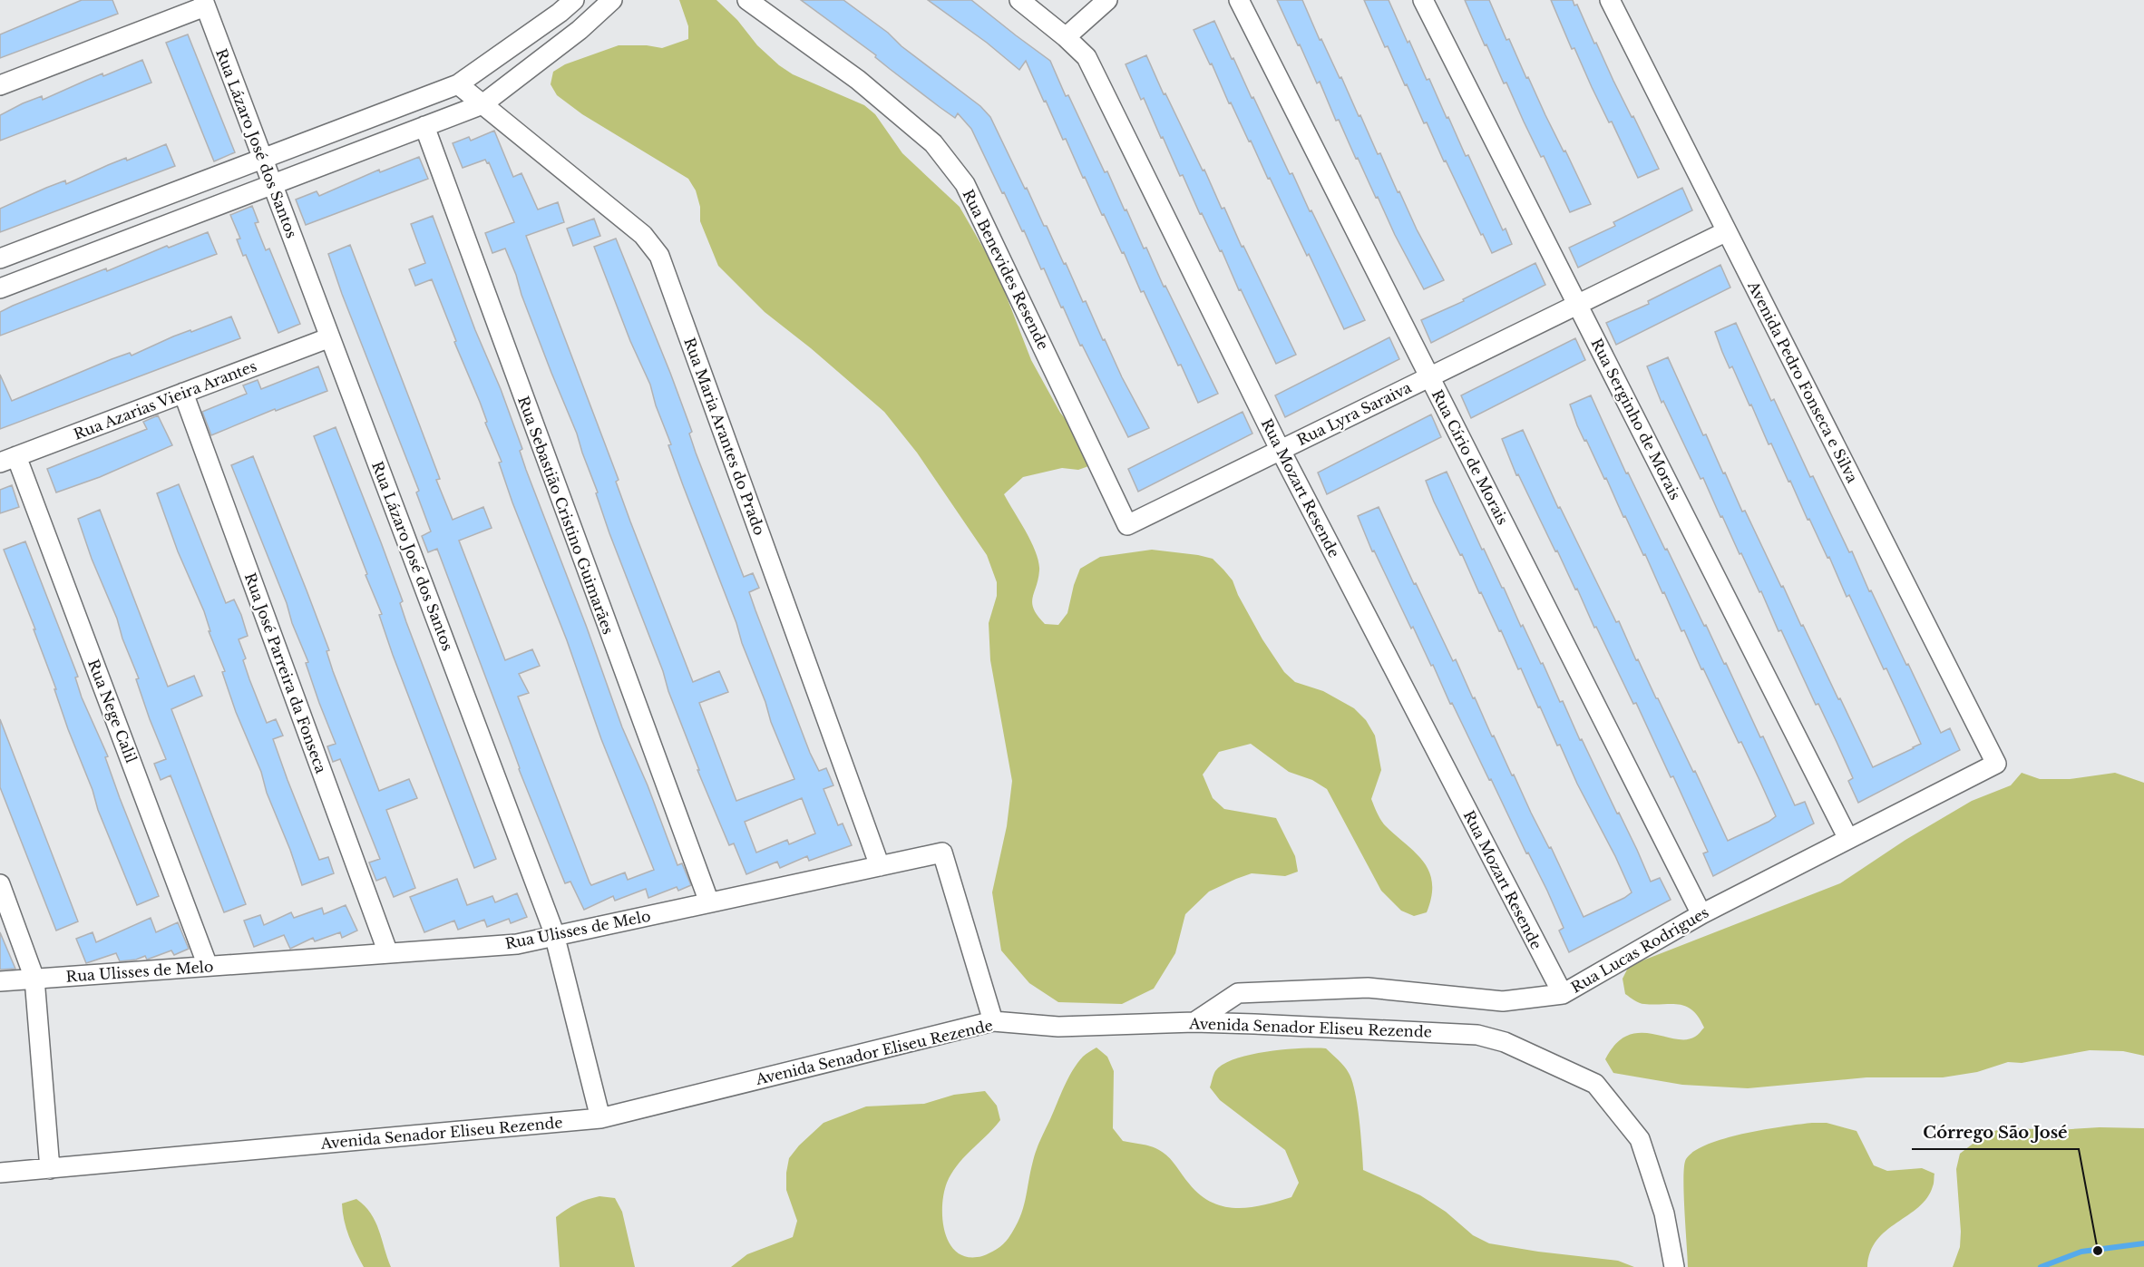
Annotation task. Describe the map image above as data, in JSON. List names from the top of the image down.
{
  "streets": {
    "street": [
      "Rua Lázaro José dos Santos",
      "Rua Benevides Resende",
      "Avenida Pedro Fonseca e Silva",
      "Rua Azarias Vieira Arantes",
      "Rua Lyra Saraiva",
      "Rua Serginho de Morais",
      "Rua Maria Arantes do Prado",
      "Rua Círio de Morais",
      "Rua Mozart Resende",
      "Rua Sebastião Cristino Guimarães",
      "Rua José Parreira da Fonseca",
      "Rua Nege Calil",
      "Rua Ulisses de Melo",
      "Rua Lucas Rodrigues",
      "Avenida Senador Eliseu Rezende"
    ]
  },
  "crossings": [
    ["Rua Lázaro José dos Santos", "Rua Azarias Vieira Arantes"],
    ["Rua Lázaro José dos Santos", "Rua Ulisses de Melo"],
    ["Rua Lázaro José dos Santos", "Avenida Senador Eliseu Rezende"],
    ["Rua Benevides Resende", "Rua Lyra Saraiva"],
    ["Avenida Pedro Fonseca e Silva", "Rua Lyra Saraiva"],
    ["Avenida Pedro Fonseca e Silva", "Rua Lucas Rodrigues"],
    ["Rua Azarias Vieira Arantes", "Rua José Parreira da Fonseca"],
    ["Rua Azarias Vieira Arantes", "Rua Nege Calil"],
    ["Rua Lyra Saraiva", "Rua Serginho de Morais"],
    ["Rua Lyra Saraiva", "Rua Círio de Morais"],
    ["Rua Lyra Saraiva", "Rua Mozart Resende"],
    ["Rua Serginho de Morais", "Rua Lucas Rodrigues"],
    ["Rua Maria Arantes do Prado", "Rua Ulisses de Melo"],
    ["Rua Círio de Morais", "Rua Lucas Rodrigues"],
    ["Rua Mozart Resende", "Rua Lucas Rodrigues"],
    ["Rua Sebastião Cristino Guimarães", "Rua Ulisses de Melo"],
    ["Rua José Parreira da Fonseca", "Rua Ulisses de Melo"],
    ["Rua Nege Calil", "Rua Ulisses de Melo"],
    ["Rua Ulisses de Melo", "Avenida Senador Eliseu Rezende"],
    ["Rua Lucas Rodrigues", "Avenida Senador Eliseu Rezende"]
  ],
  "places": ["Córrego São José"]
}
